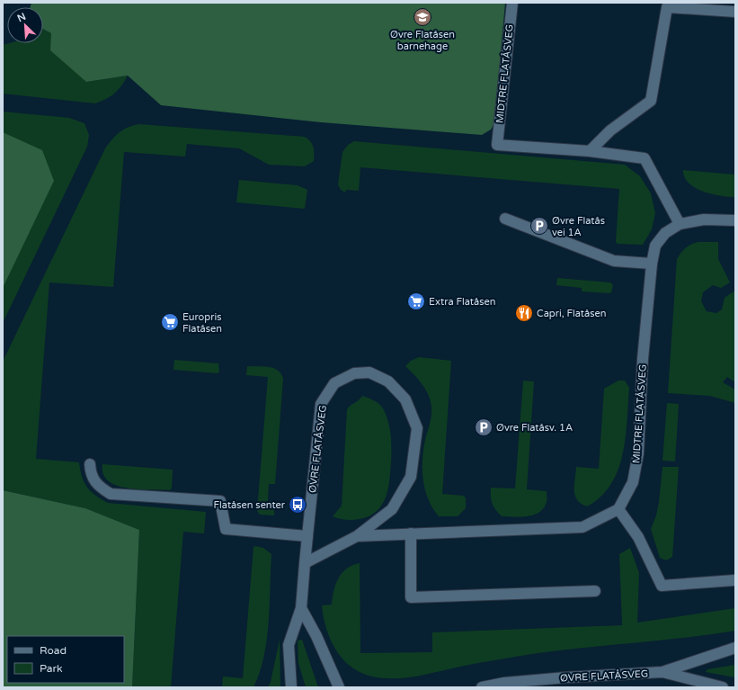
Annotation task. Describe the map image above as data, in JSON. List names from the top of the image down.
{
  "streets": {
    "street": ["MIDTRE FLATÅSVEG", "ØVRE FLATÅSVEG"]
  },
  "places": {
    "school or university": ["Øvre Flatåsen barnehage"],
    "parking": ["Øvre Flatås vei 1A", "Øvre Flatåsv. 1A"],
    "supermarket": ["Extra Flatåsen", "Europris Flatåsen"],
    "restaurant": ["Capri, Flatåsen"],
    "bus stop": ["Flatåsen senter"]
  },
  "legend": ["Road", "Park"],
  "north": "top left"
}
